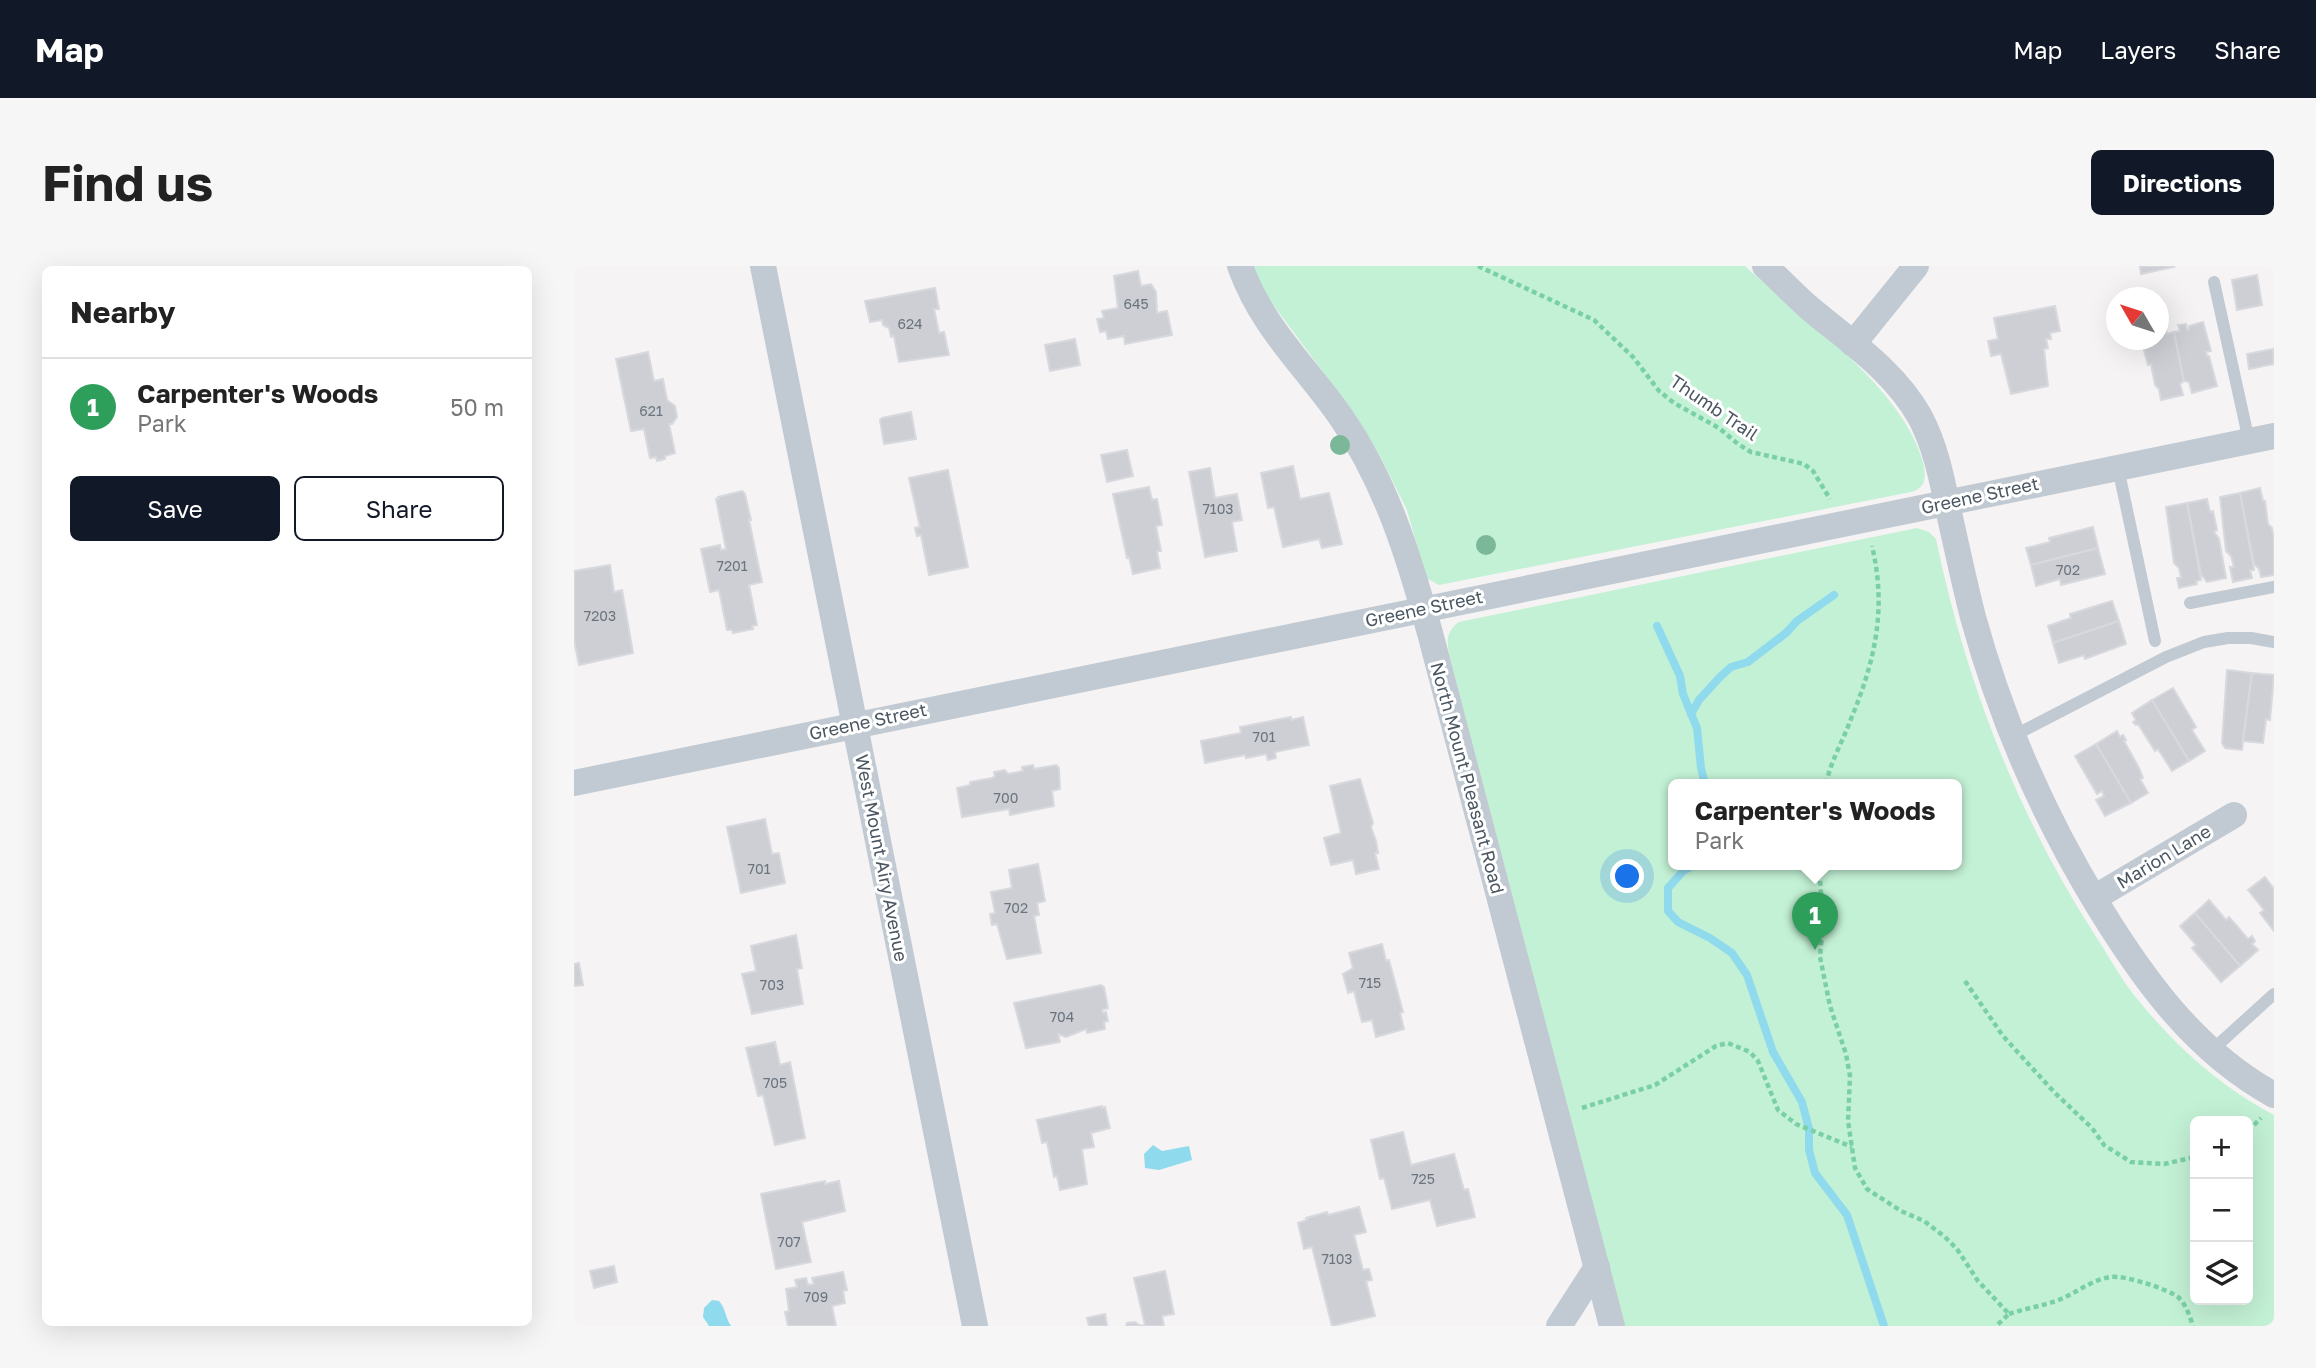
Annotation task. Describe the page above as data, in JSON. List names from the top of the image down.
{
  "streets": {
    "street": [
      "Greene Street",
      "North Mount Pleasant Road",
      "Marion Lane",
      "West Mount Airy Avenue"
    ],
    "path": ["Thumb Trail"]
  },
  "crossings": [
    ["Greene Street", "North Mount Pleasant Road"],
    ["Greene Street", "West Mount Airy Avenue"]
  ],
  "house_numbers": [
    "645",
    "624",
    "621",
    "7103",
    "7201",
    "702",
    "7203",
    "701",
    "700",
    "701",
    "702",
    "715",
    "703",
    "704",
    "705",
    "725",
    "707",
    "7103",
    "709"
  ],
  "north": "top left",
  "page": {
    "header": "Map",
    "nav": ["Map", "Layers", "Share"],
    "buttons": [
      "Directions",
      ["Save", "Share"]
    ],
    "title": "Find us",
    "heading": "Nearby",
    "list": [
      {
        "mark": "1",
        "name": "Carpenter's Woods",
        "note": "Park",
        "value": "50 m"
      }
    ],
    "popup": ["Carpenter's Woods", "Park"],
    "pins": "1",
    "map_buttons": ["+", "−"]
  }
}
